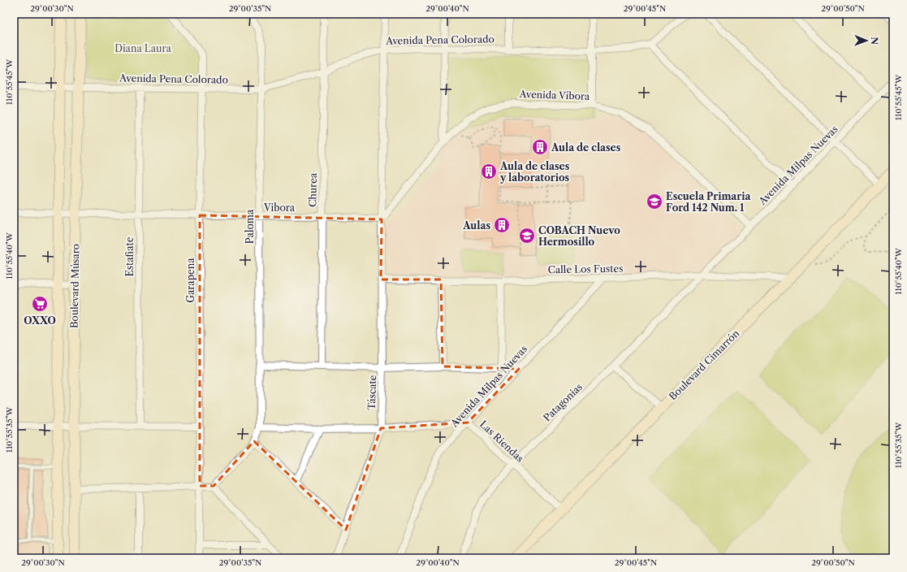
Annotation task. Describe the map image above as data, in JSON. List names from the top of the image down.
{
  "streets": {
    "street": [
      "Avenida Pena Colorado",
      "Avenida Víbora",
      "Avenida Milpas Nuevas",
      "Churea",
      "Vibora",
      "Paloma",
      "Estafiate",
      "Calle Los Fustes",
      "Garapena",
      "Boulevard Músaro",
      "Boulevard Cimarrón",
      "Táscate",
      "Patagonias",
      "Las Riendas"
    ]
  },
  "crossings": [
    ["Avenida Pena Colorado", "Churea"],
    ["Avenida Pena Colorado", "Paloma"],
    ["Avenida Pena Colorado", "Estafiate"],
    ["Avenida Pena Colorado", "Garapena"],
    ["Avenida Pena Colorado", "Boulevard Músaro"],
    ["Avenida Pena Colorado", "Táscate"],
    ["Avenida Víbora", "Avenida Milpas Nuevas"],
    ["Avenida Milpas Nuevas", "Calle Los Fustes"],
    ["Avenida Milpas Nuevas", "Patagonias"],
    ["Avenida Milpas Nuevas", "Las Riendas"],
    ["Churea", "Vibora"],
    ["Vibora", "Paloma"],
    ["Vibora", "Estafiate"],
    ["Vibora", "Garapena"],
    ["Vibora", "Boulevard Músaro"],
    ["Vibora", "Táscate"],
    ["Paloma", "Las Riendas"],
    ["Calle Los Fustes", "Boulevard Cimarrón"],
    ["Calle Los Fustes", "Táscate"],
    ["Calle Los Fustes", "Patagonias"],
    ["Boulevard Cimarrón", "Las Riendas"],
    ["Táscate", "Las Riendas"],
    ["Patagonias", "Las Riendas"]
  ],
  "parks": ["Diana Laura"],
  "places": {
    "building": ["Aula de clases", "Aula de clases y laboratorios", "Aulas"],
    "school or university": ["Escuela Primaria Ford 142 Num. 1", "COBACH Nuevo Hermosillo"],
    "supermarket": ["OXXO"]
  },
  "north": "right",
  "coordinates": [
    "29°00'30\"N",
    "29°00'35\"N",
    "29°00'40\"N",
    "29°00'45\"N",
    "29°00'50\"N",
    "110°55'45\"W",
    "110°55'40\"W",
    "110°55'35\"W"
  ]
}
